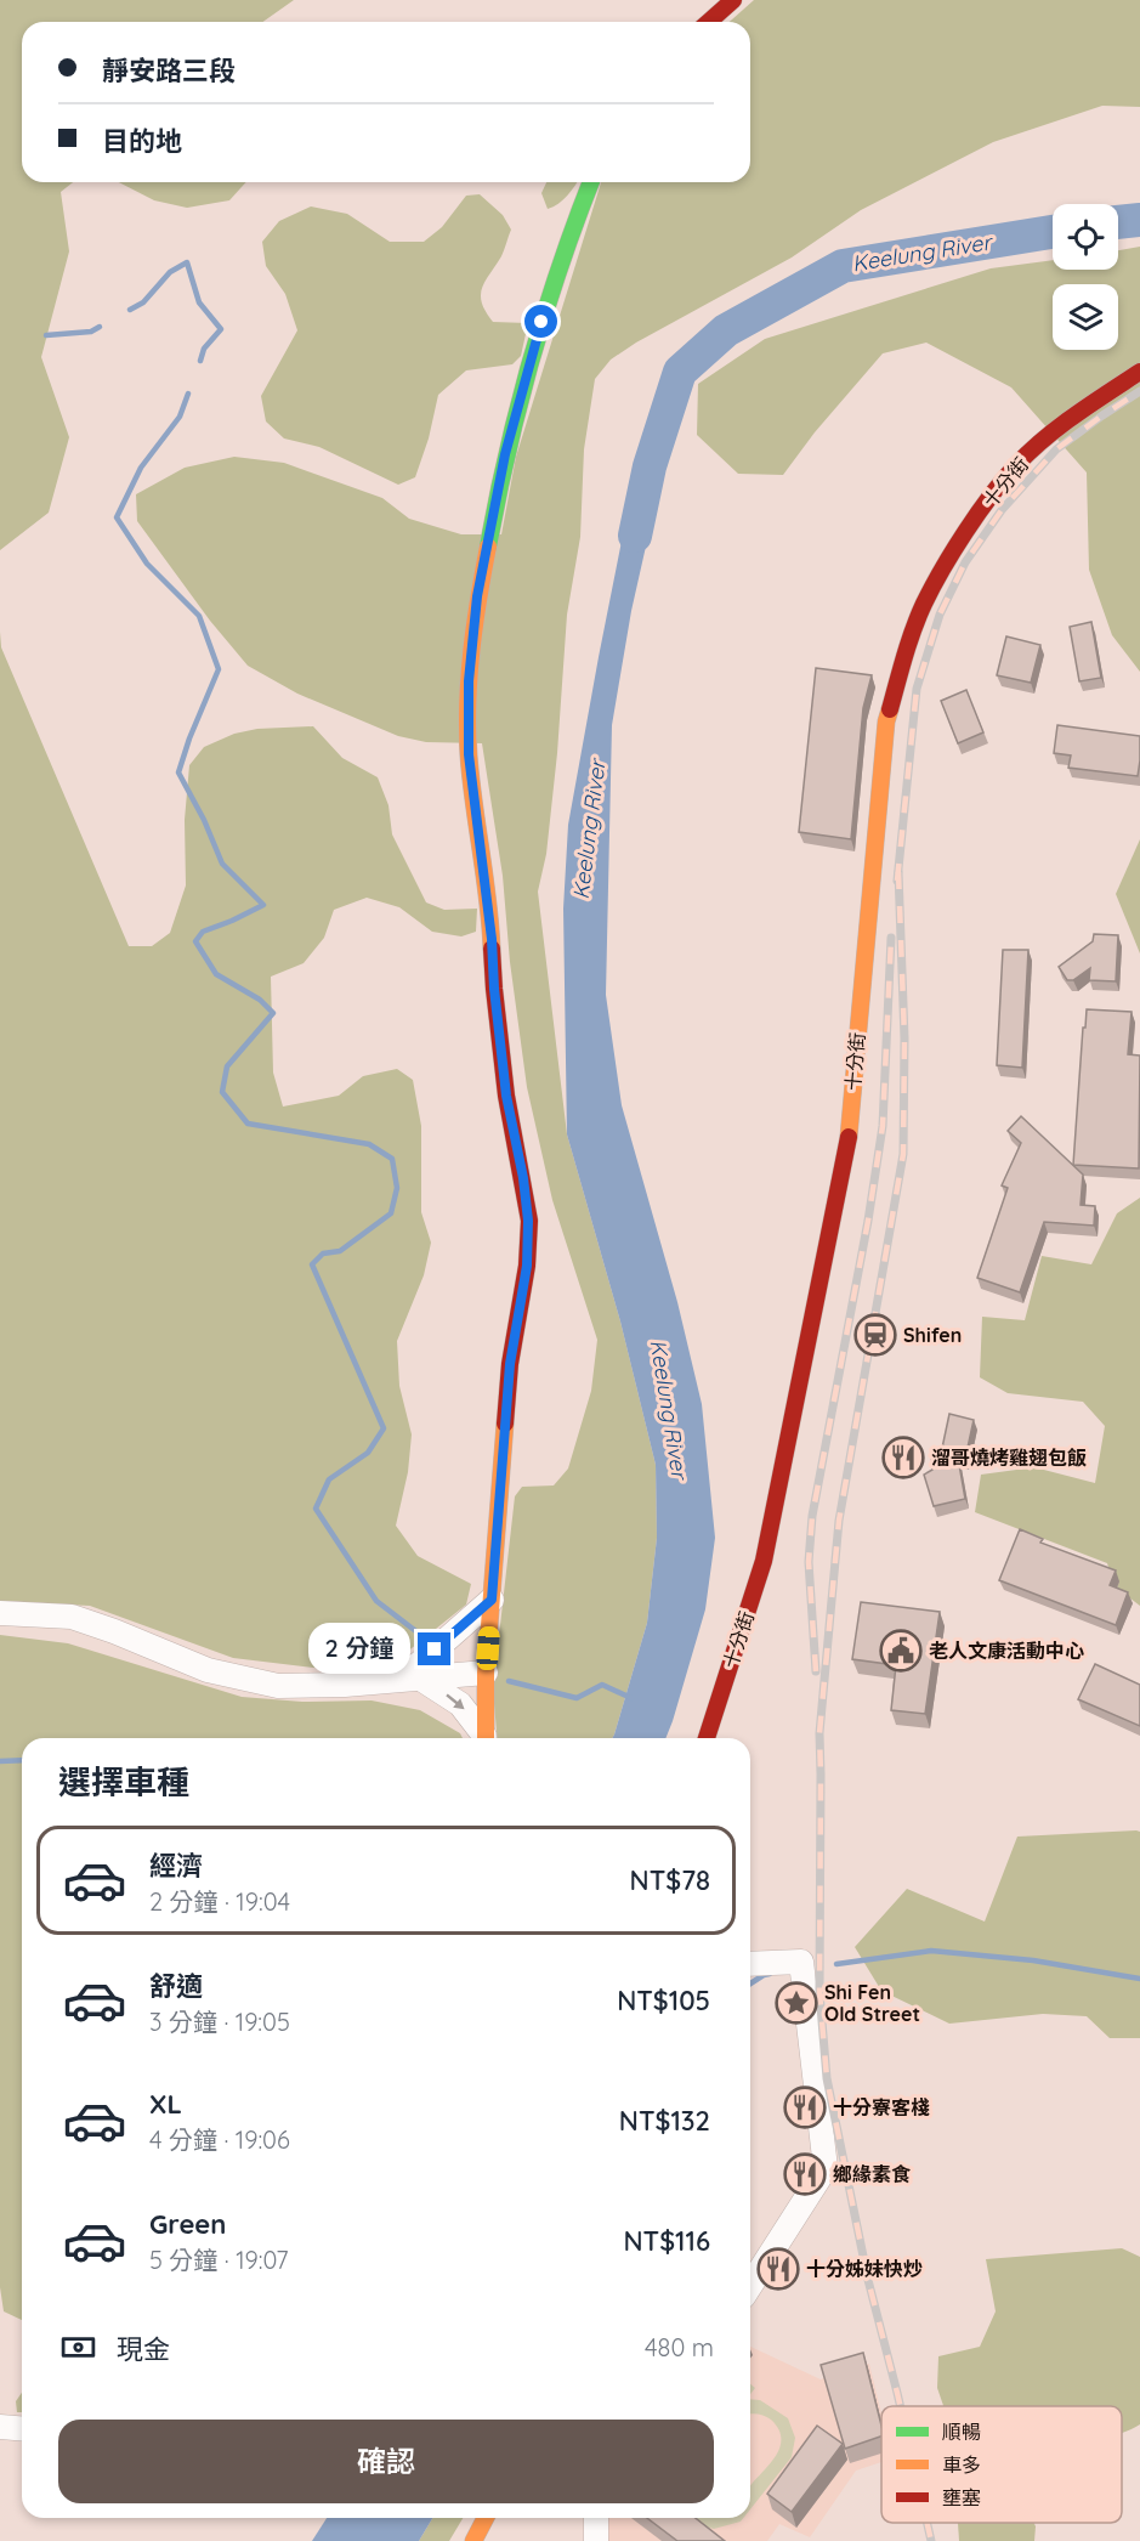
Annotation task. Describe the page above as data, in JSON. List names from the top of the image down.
{
  "streets": {
    "main road": ["十分街"]
  },
  "water": ["Keelung River"],
  "places": {
    "station": ["Shifen"],
    "restaurant": [
      "溜哥燒烤雞翅包飯",
      "十分寮客棧",
      "鄉緣素食",
      "十分姊妹快炒"
    ],
    "public building": ["老人文康活動中心"],
    "place": ["Shi Fen Old Street"]
  },
  "legend": ["順暢", "車多", "壅塞"],
  "page": {
    "banner": ["靜安路三段", "目的地"],
    "bubble": "2 分鐘",
    "heading": "選擇車種",
    "list": [
      {
        "name": "經濟",
        "note": "2 分鐘 · 19:04",
        "value": "NT$78"
      },
      {
        "name": "舒適",
        "note": "3 分鐘 · 19:05",
        "value": "NT$105"
      },
      {
        "name": "XL",
        "note": "4 分鐘 · 19:06",
        "value": "NT$132"
      },
      {
        "name": "Green",
        "note": "5 分鐘 · 19:07",
        "value": "NT$116"
      }
    ],
    "pay": ["現金", "480 m"],
    "buttons": "確認"
  }
}
